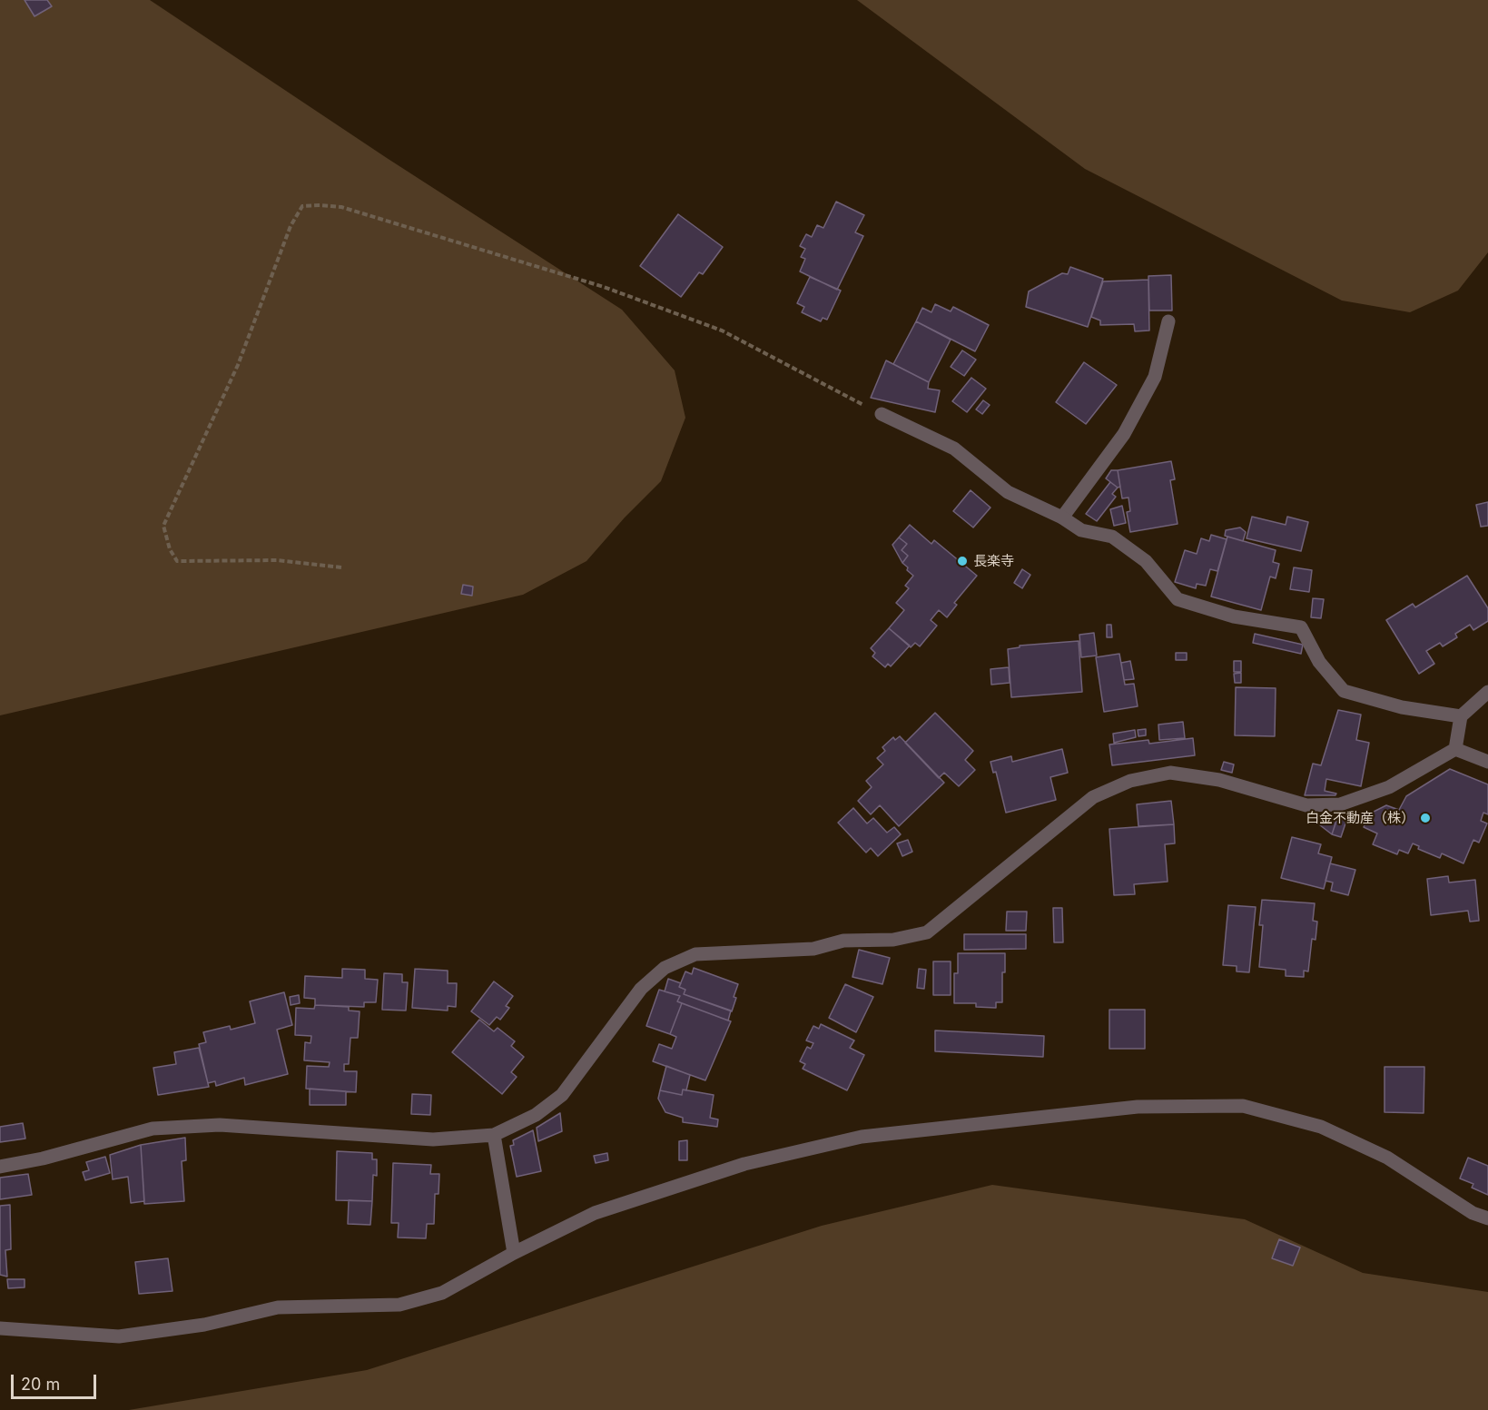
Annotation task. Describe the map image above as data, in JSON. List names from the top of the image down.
{
  "places": ["長楽寺", "白金不動産（株）"],
  "scale_bar": "20 m"
}
